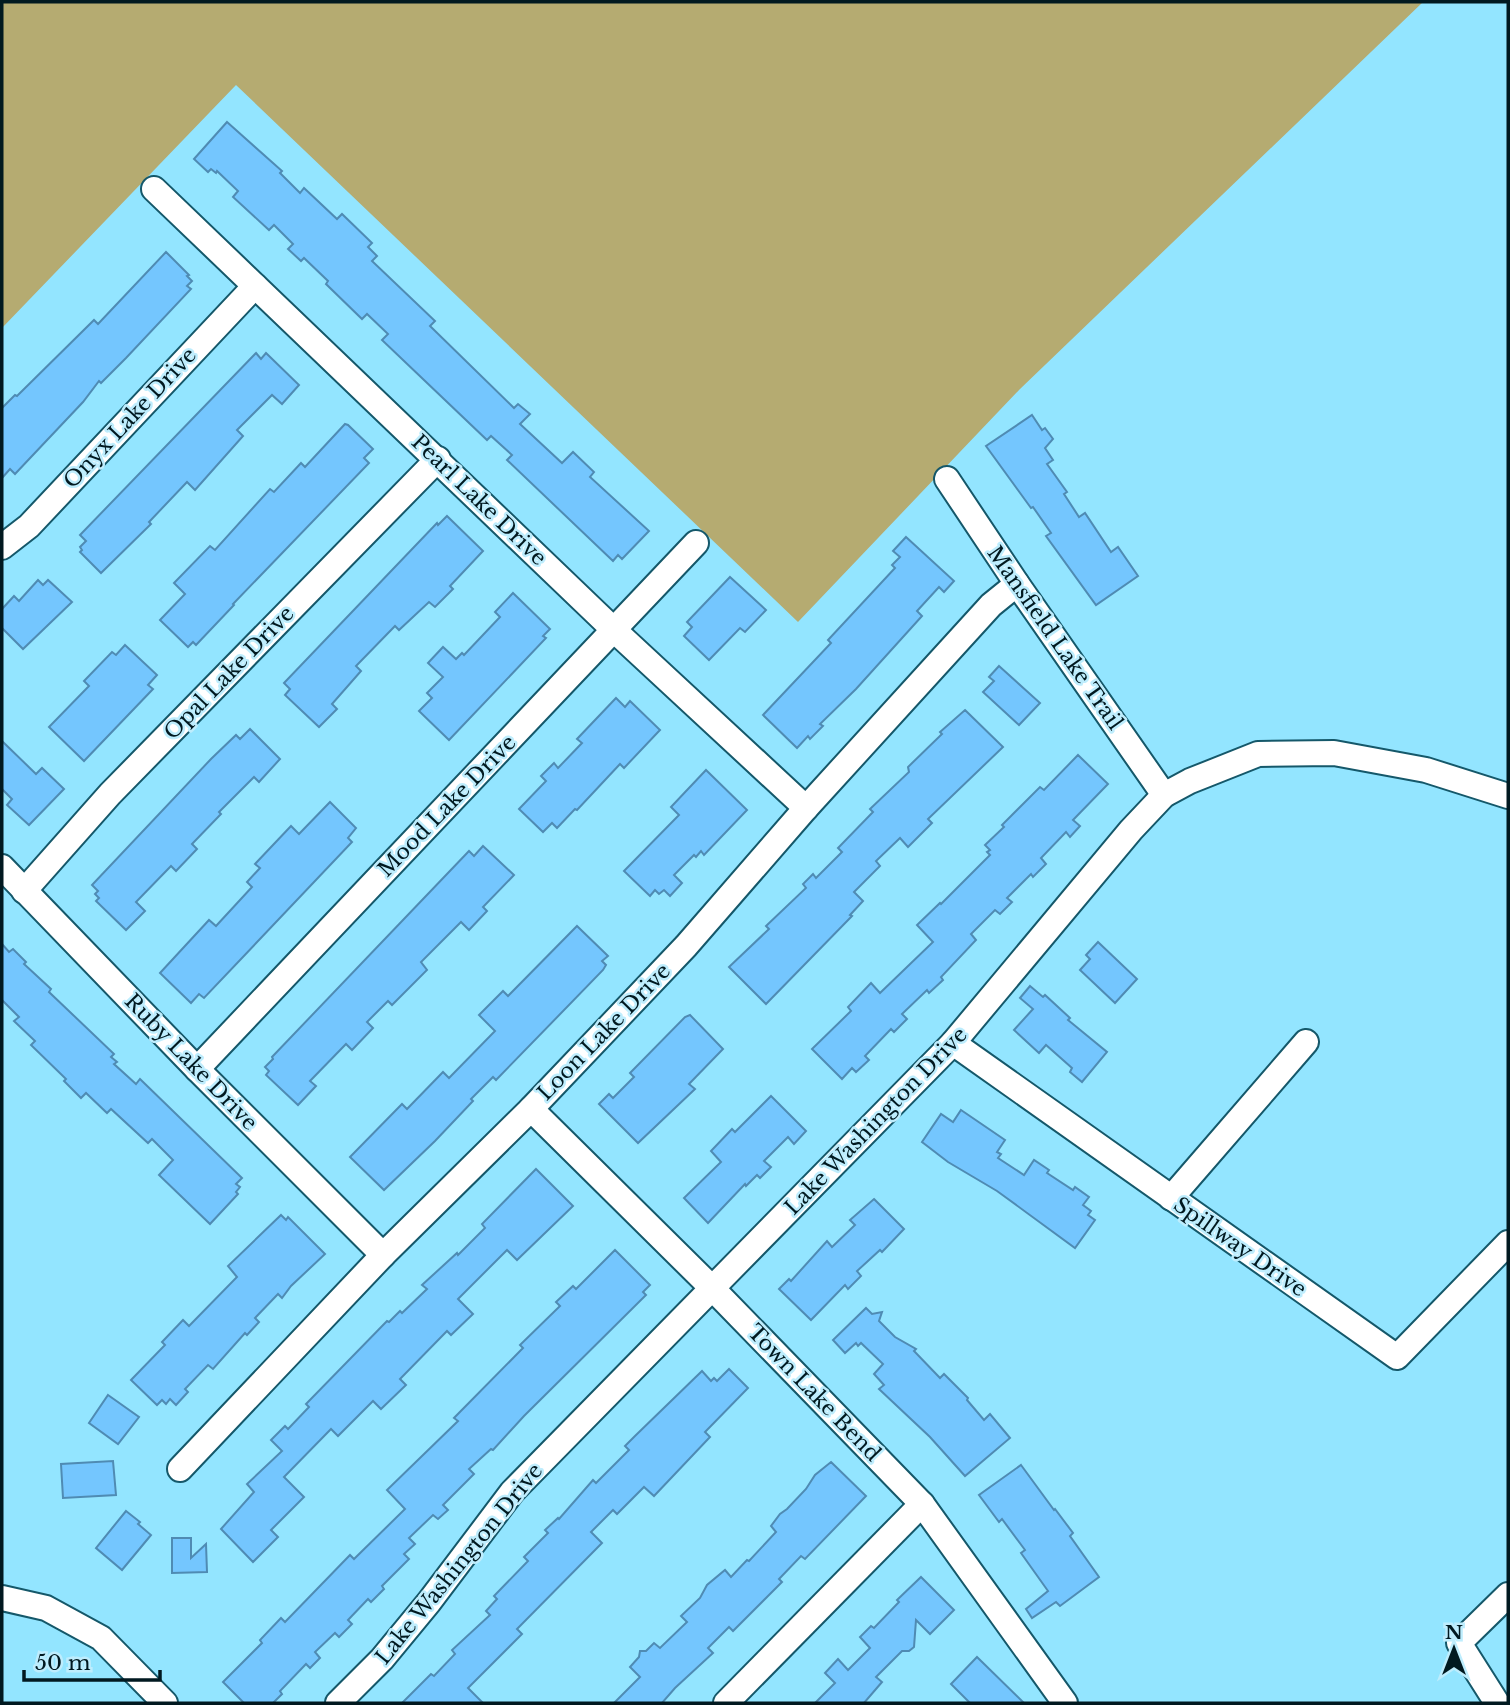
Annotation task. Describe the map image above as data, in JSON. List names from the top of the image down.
{
  "streets": {
    "street": [
      "Onyx Lake Drive",
      "Pearl Lake Drive",
      "Mansfield Lake Trail",
      "Opal Lake Drive",
      "Mood Lake Drive",
      "Loon Lake Drive",
      "Ruby Lake Drive",
      "Lake Washington Drive",
      "Spillway Drive",
      "Town Lake Bend"
    ]
  },
  "crossings": [
    ["Onyx Lake Drive", "Pearl Lake Drive"],
    ["Pearl Lake Drive", "Opal Lake Drive"],
    ["Pearl Lake Drive", "Mood Lake Drive"],
    ["Pearl Lake Drive", "Loon Lake Drive"],
    ["Mansfield Lake Trail", "Loon Lake Drive"],
    ["Mansfield Lake Trail", "Lake Washington Drive"],
    ["Opal Lake Drive", "Ruby Lake Drive"],
    ["Mood Lake Drive", "Ruby Lake Drive"],
    ["Loon Lake Drive", "Ruby Lake Drive"],
    ["Loon Lake Drive", "Town Lake Bend"],
    ["Lake Washington Drive", "Spillway Drive"],
    ["Lake Washington Drive", "Town Lake Bend"]
  ],
  "scale_bar": "50 m",
  "north": "top"
}
